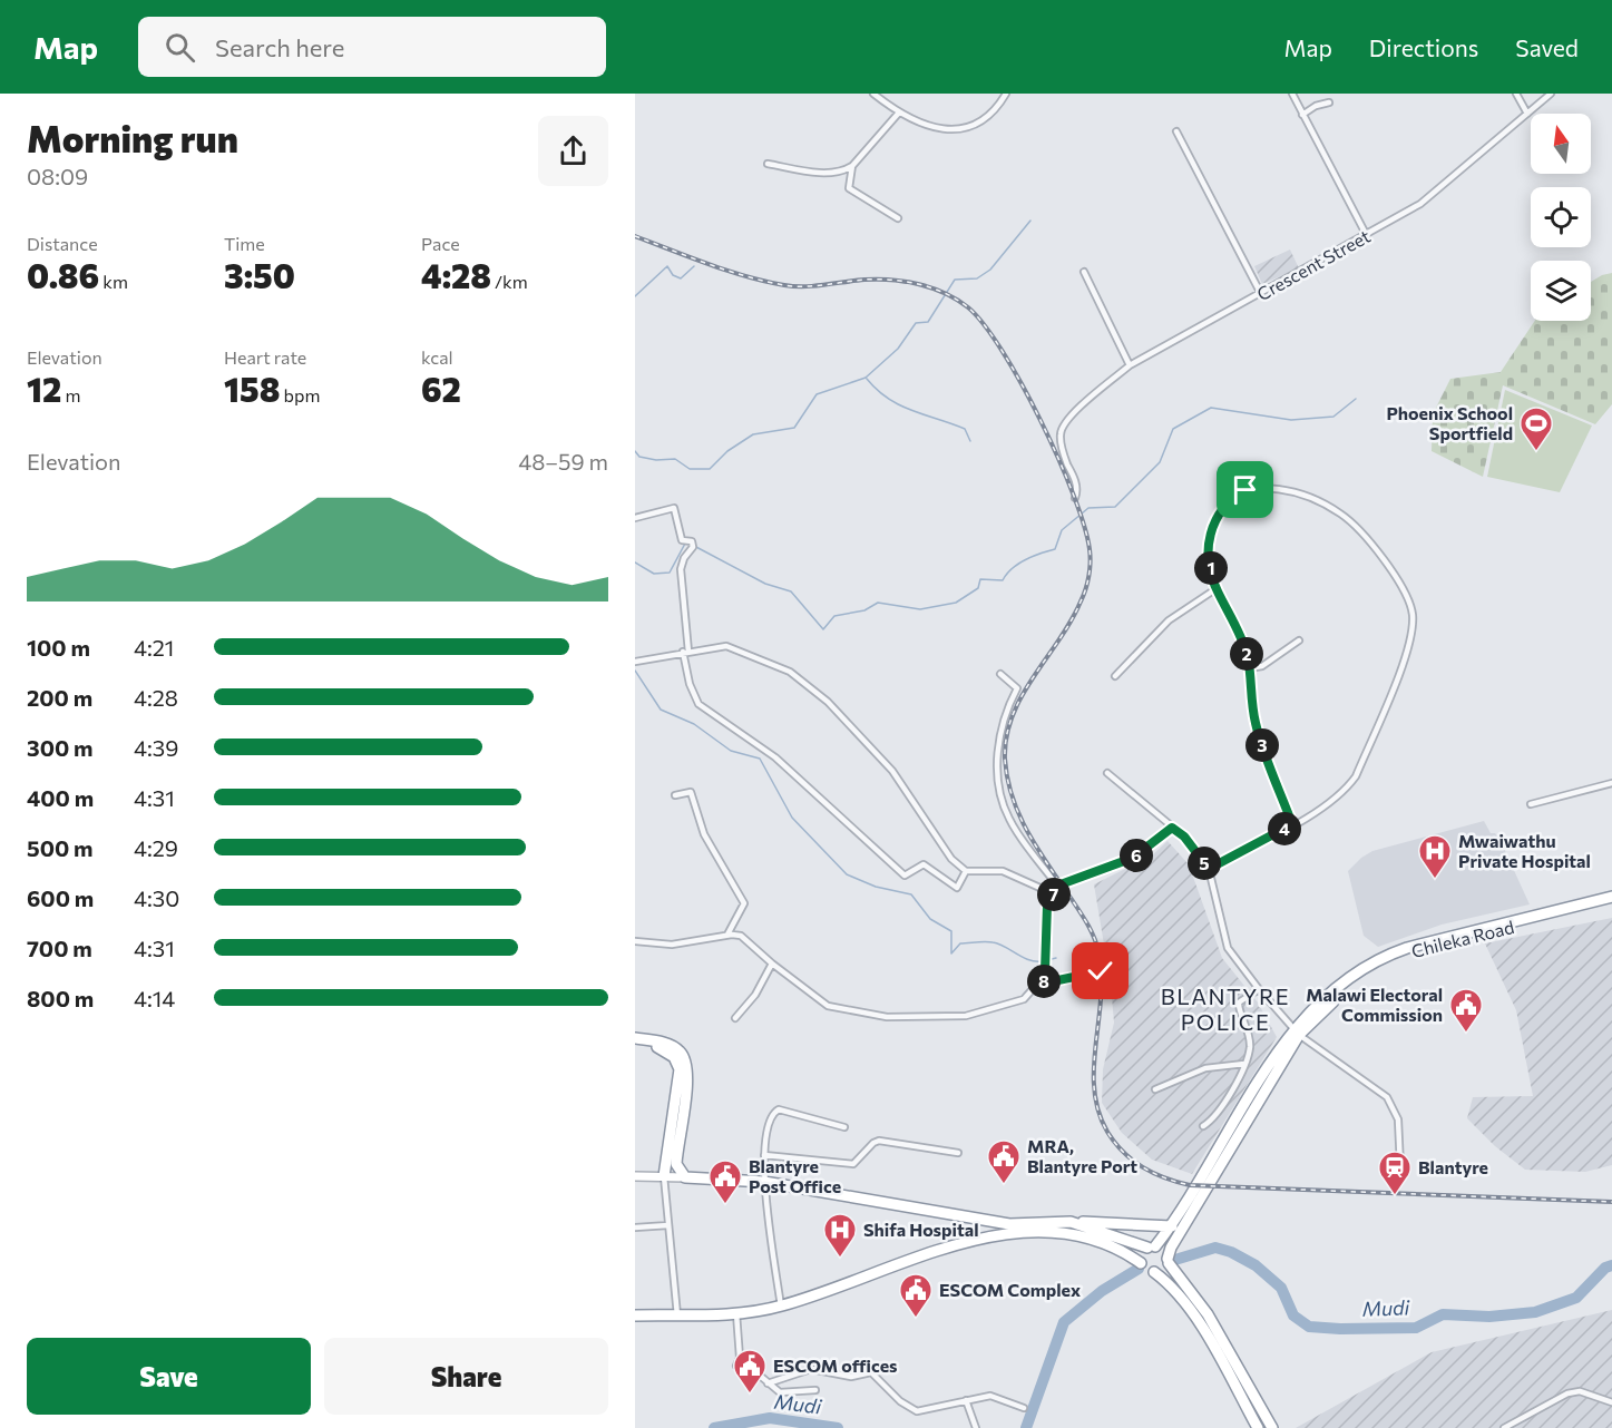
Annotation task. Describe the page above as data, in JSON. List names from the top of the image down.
{
  "streets": {
    "highway": ["Chileka Road"],
    "street": ["Crescent Street"]
  },
  "districts": ["BLANTYRE POLICE"],
  "water": ["Mudi"],
  "places": {
    "sports": ["Phoenix School Sportfield"],
    "hospital": ["Mwaiwathu Private Hospital", "Shifa Hospital"],
    "public building": [
      "Malawi Electoral Commission",
      "MRA, Blantyre Port",
      "Blantyre Post Office",
      "ESCOM Complex",
      "ESCOM offices"
    ],
    "station": ["Blantyre"]
  },
  "north": "top",
  "page": {
    "header": "Map",
    "search": "Search here",
    "nav": ["Map", "Directions", "Saved"],
    "heading": ["Morning run", "08:09"],
    "stats": [
      ["Distance", "0.86 km"],
      ["Time", "3:50"],
      ["Pace", "4:28 /km"],
      ["Elevation", "12 m"],
      ["Heart rate", "158 bpm"],
      ["kcal", "62"]
    ],
    "chart": ["Elevation", "48–59 m"],
    "pins": [
      "1",
      "2",
      "3",
      "4",
      "6",
      "5",
      "7",
      "8"
    ],
    "list": [
      {
        "name": "100 m",
        "note": "4:21"
      },
      {
        "name": "200 m",
        "note": "4:28"
      },
      {
        "name": "300 m",
        "note": "4:39"
      },
      {
        "name": "400 m",
        "note": "4:31"
      },
      {
        "name": "500 m",
        "note": "4:29"
      },
      {
        "name": "600 m",
        "note": "4:30"
      },
      {
        "name": "700 m",
        "note": "4:31"
      },
      {
        "name": "800 m",
        "note": "4:14"
      }
    ],
    "buttons": ["Save", "Share"]
  }
}
